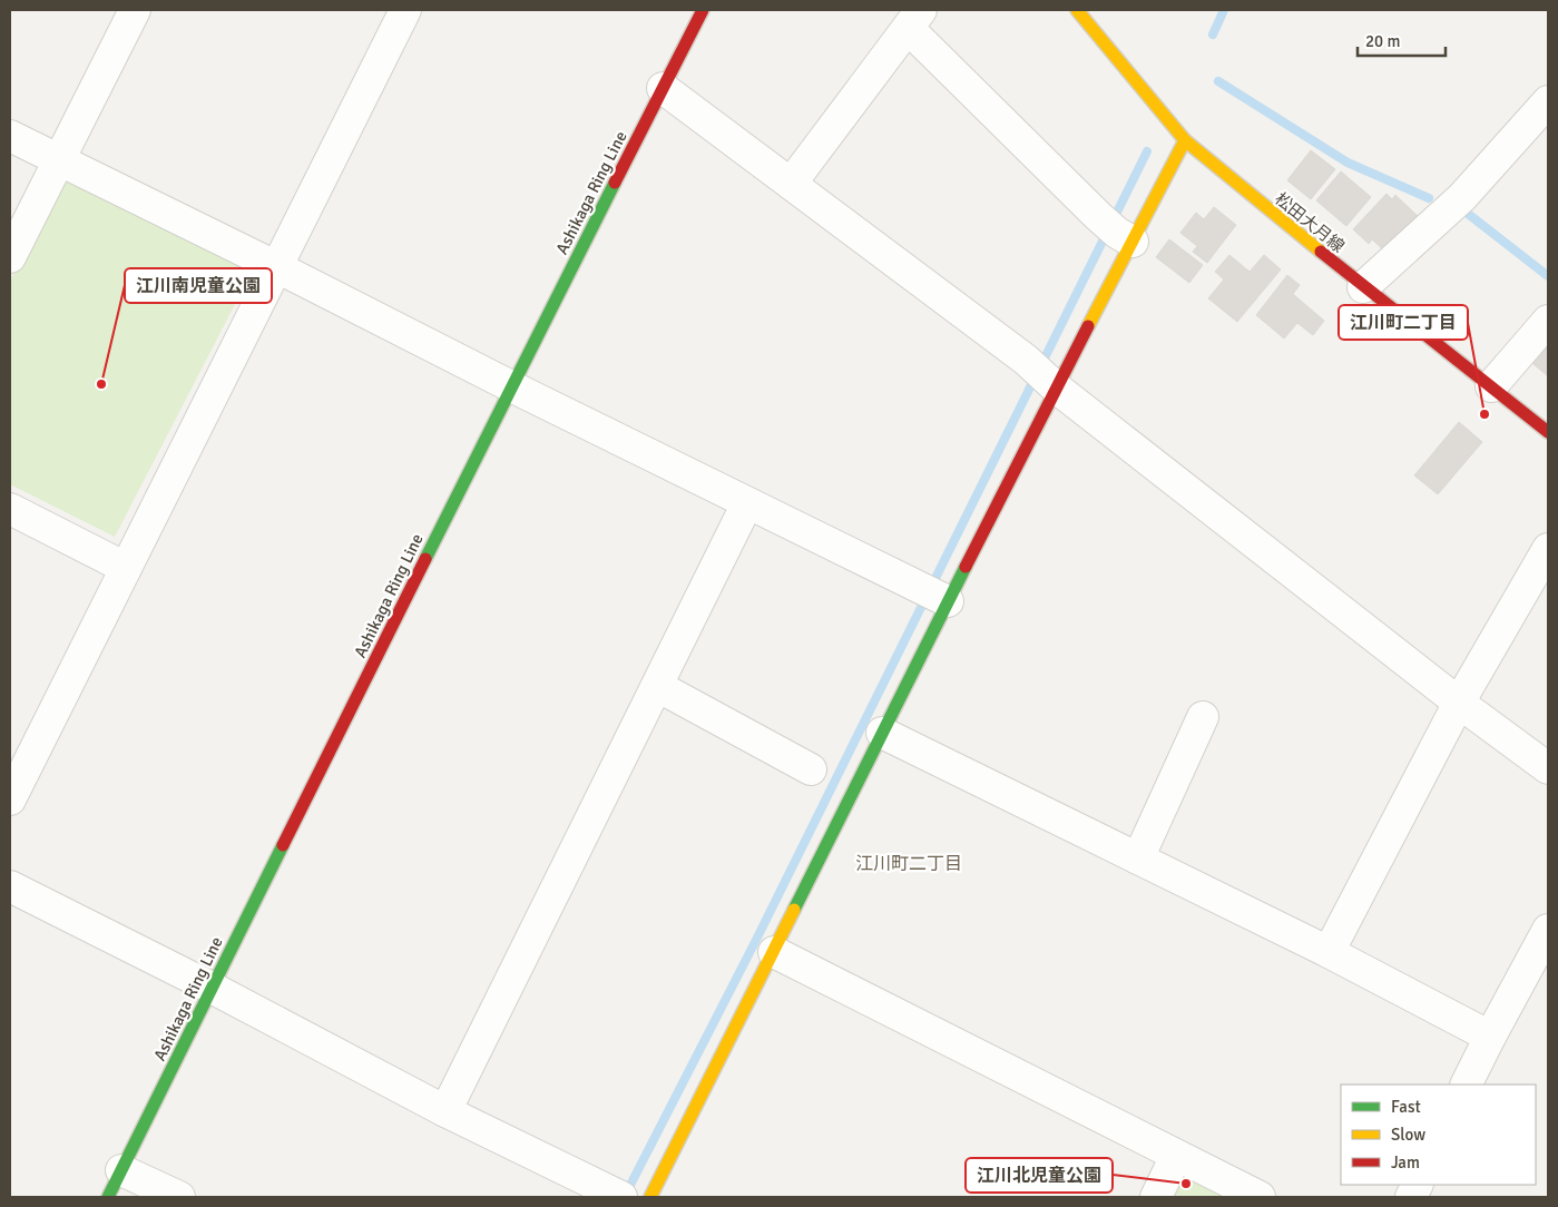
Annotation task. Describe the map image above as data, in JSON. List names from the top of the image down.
{
  "streets": {
    "main road": ["Ashikaga Ring Line", "松田大月線"]
  },
  "districts": ["江川町二丁目"],
  "places": ["江川南児童公園", "江川町二丁目", "江川北児童公園"],
  "legend": ["Fast", "Slow", "Jam"],
  "scale_bar": "20 m"
}
